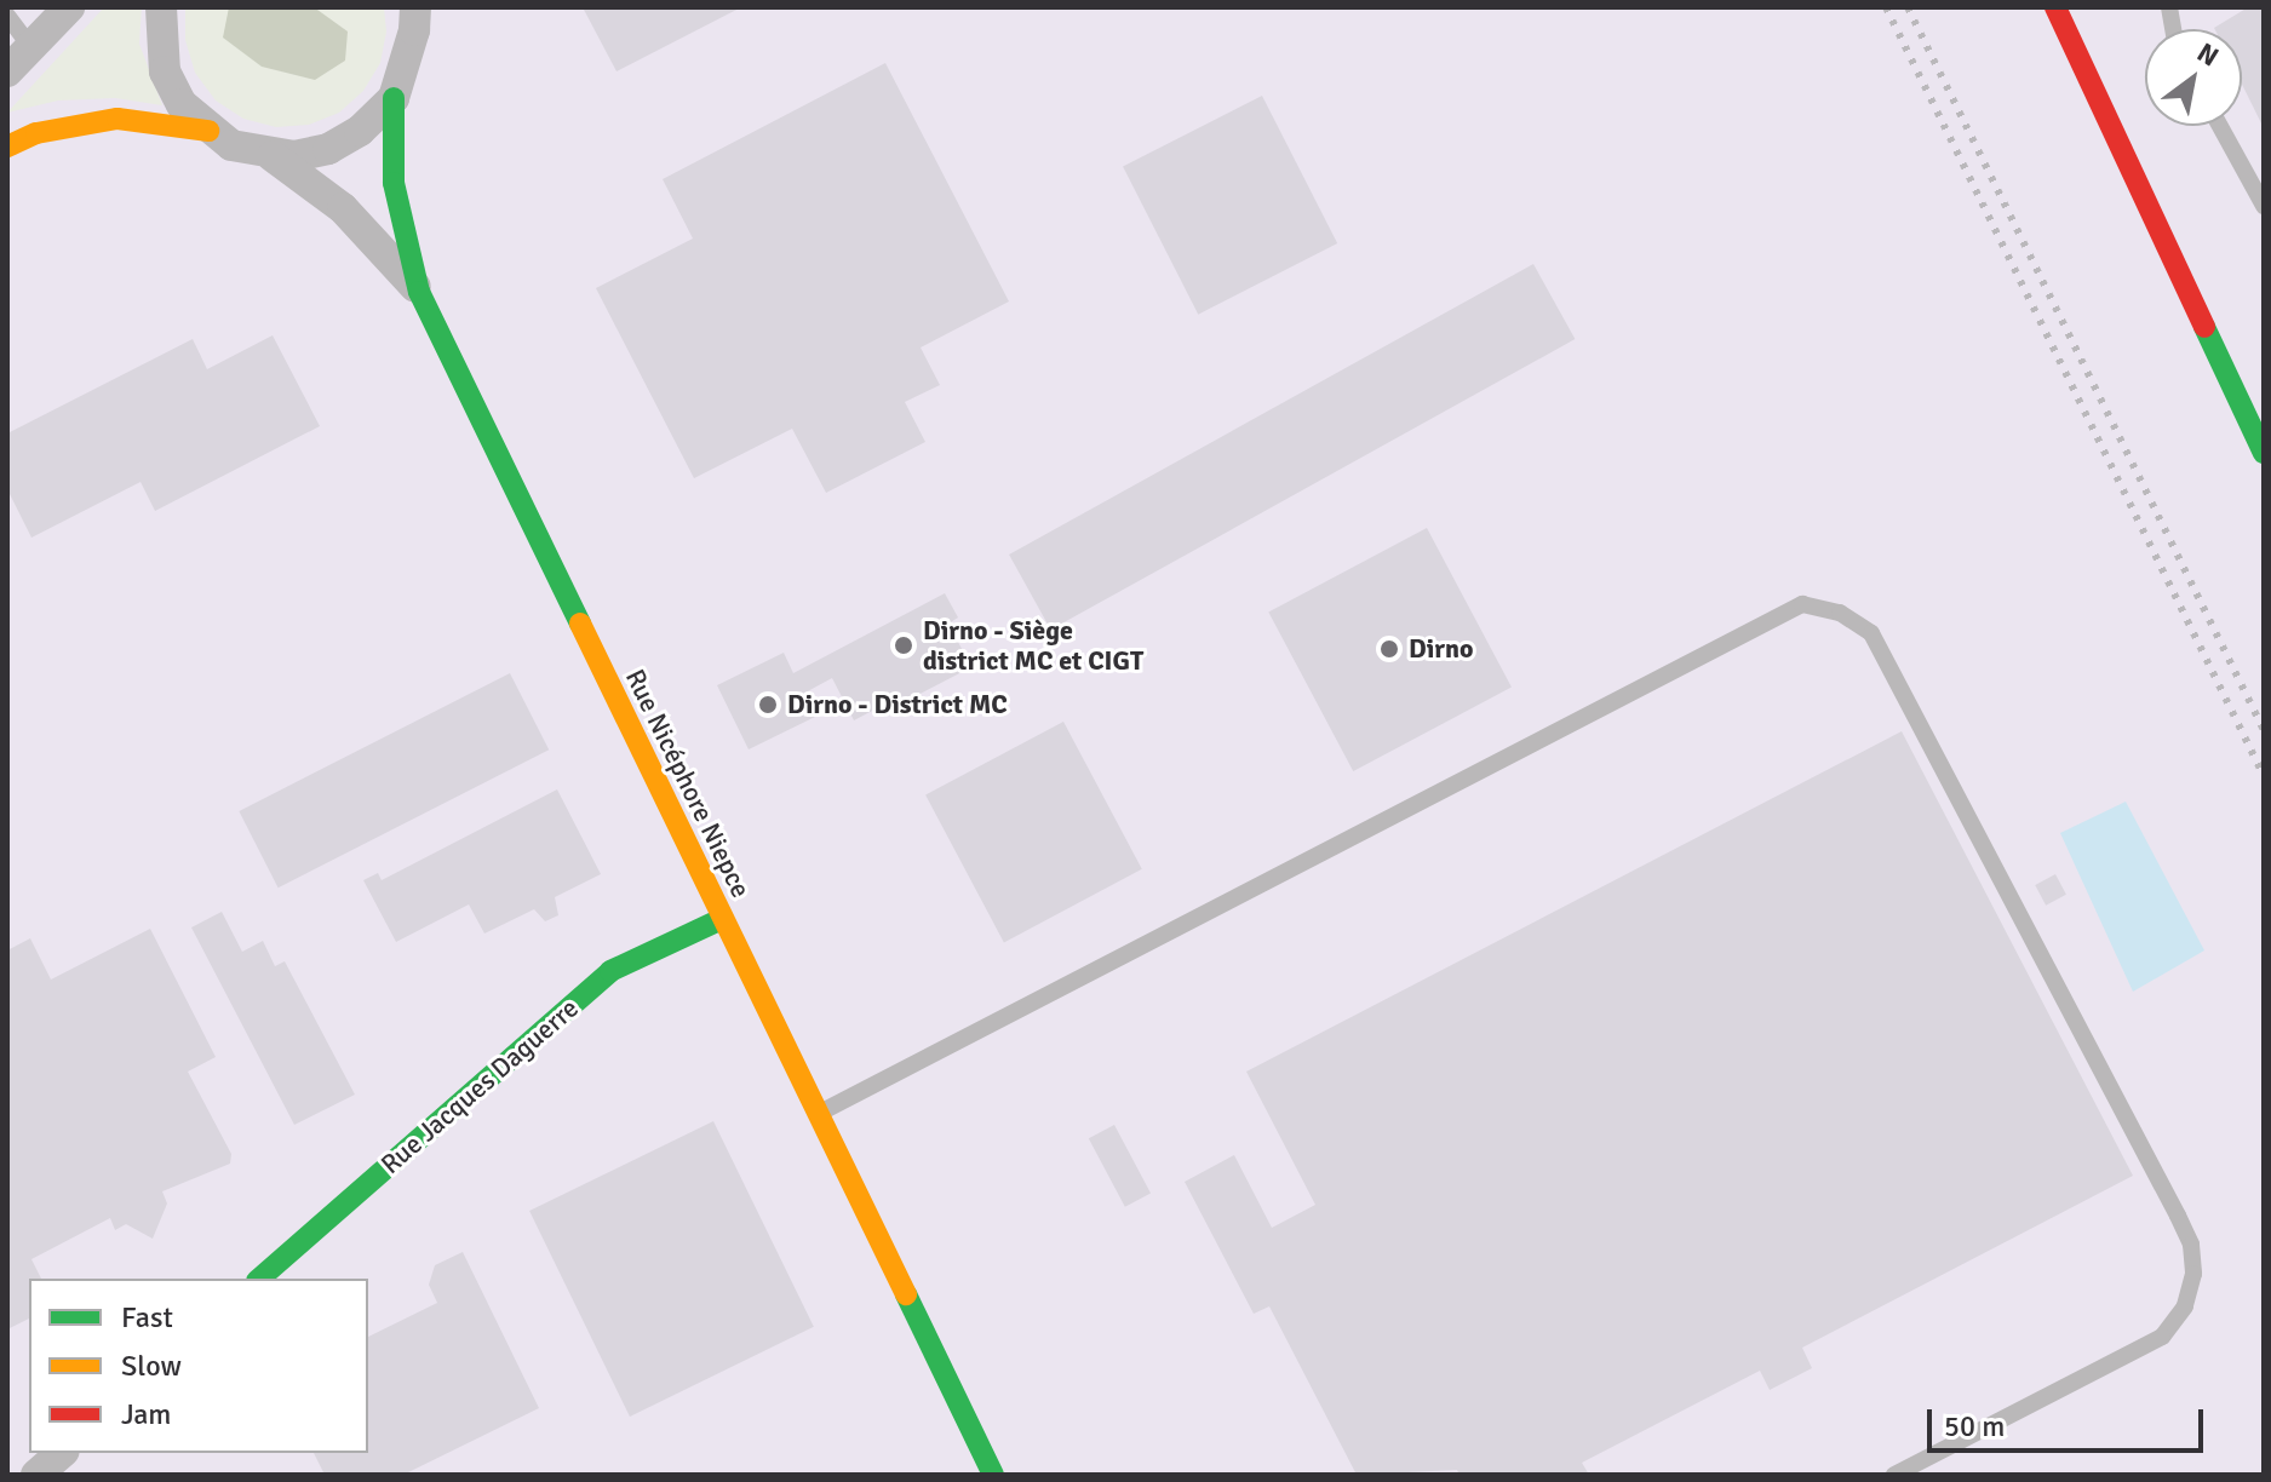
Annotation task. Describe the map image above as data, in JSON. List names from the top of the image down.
{
  "streets": {
    "street": ["Rue Nicéphore Niepce", "Rue Jacques Daguerre"]
  },
  "crossings": [
    ["Rue Nicéphore Niepce", "Rue Jacques Daguerre"]
  ],
  "places": ["Dirno - Siège district MC et CIGT", "Dirno", "Dirno - District MC"],
  "legend": ["Fast", "Slow", "Jam"],
  "scale_bar": "50 m",
  "north": "top right"
}
